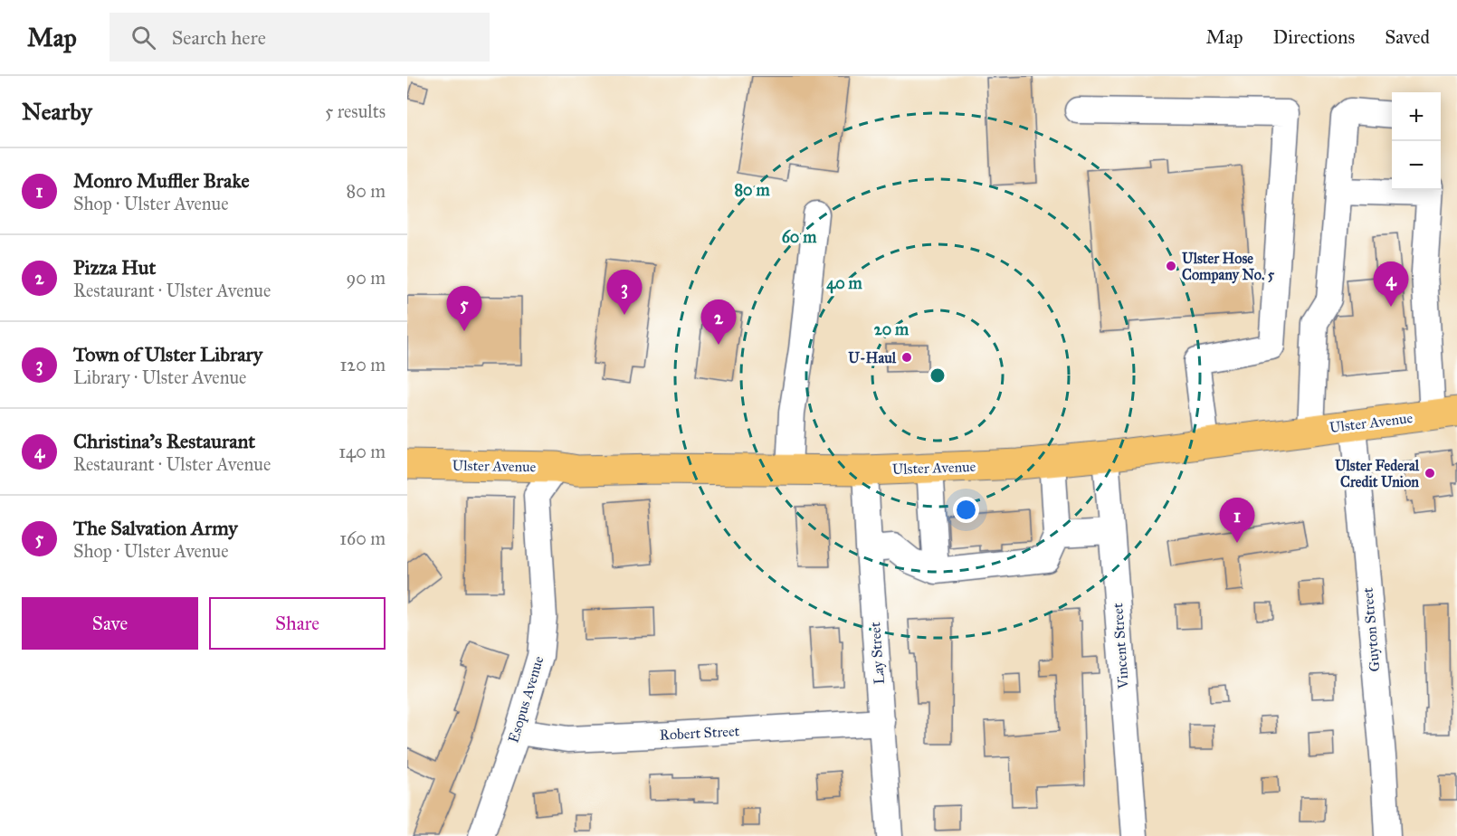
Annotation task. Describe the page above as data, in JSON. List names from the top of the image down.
{
  "streets": {
    "main road": ["Ulster Avenue"],
    "street": [
      "Guyton Street",
      "Vincent Street",
      "Lay Street",
      "Esopus Avenue",
      "Robert Street"
    ]
  },
  "crossings": [
    ["Ulster Avenue", "Guyton Street"],
    ["Ulster Avenue", "Vincent Street"],
    ["Ulster Avenue", "Lay Street"],
    ["Ulster Avenue", "Esopus Avenue"],
    ["Lay Street", "Robert Street"],
    ["Esopus Avenue", "Robert Street"]
  ],
  "places": ["Ulster Hose Company No. 5", "U-Haul", "Ulster Federal Credit Union"],
  "page": {
    "header": "Map",
    "search": "Search here",
    "nav": ["Map", "Directions", "Saved"],
    "heading": ["Nearby", "5 results"],
    "map_buttons": ["+", "−"],
    "list": [
      {
        "mark": "1",
        "name": "Monro Muffler Brake",
        "note": "Shop · Ulster Avenue",
        "value": "80 m"
      },
      {
        "mark": "2",
        "name": "Pizza Hut",
        "note": "Restaurant · Ulster Avenue",
        "value": "90 m"
      },
      {
        "mark": "3",
        "name": "Town of Ulster Library",
        "note": "Library · Ulster Avenue",
        "value": "120 m"
      },
      {
        "mark": "4",
        "name": "Christina's Restaurant",
        "note": "Restaurant · Ulster Avenue",
        "value": "140 m"
      },
      {
        "mark": "5",
        "name": "The Salvation Army",
        "note": "Shop · Ulster Avenue",
        "value": "160 m"
      }
    ],
    "pins": [
      "4",
      "3",
      "5",
      "2",
      "1"
    ],
    "buttons": ["Save", "Share"]
  },
  "rings": [
    "80 m",
    "60 m",
    "40 m",
    "20 m"
  ]
}
